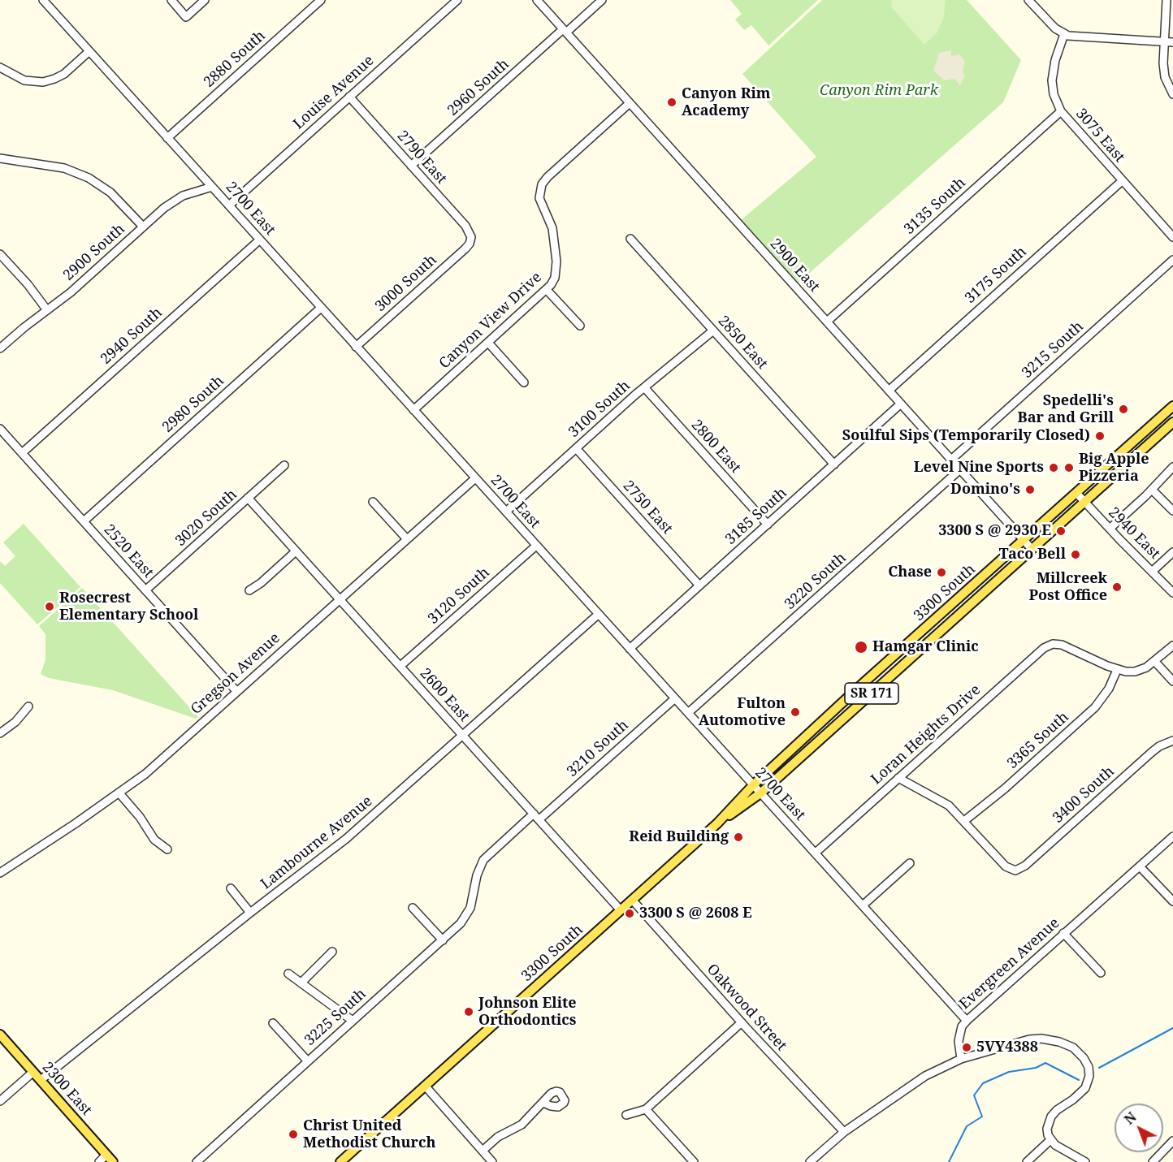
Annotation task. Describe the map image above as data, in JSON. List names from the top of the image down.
{
  "streets": {
    "main road": ["3300 South", "SR 171", "2300 East"],
    "street": [
      "2880 South",
      "2960 South",
      "Louise Avenue",
      "3075 East",
      "2790 East",
      "3135 South",
      "2700 East",
      "2900 South",
      "2900 East",
      "3175 South",
      "3000 South",
      "Canyon View Drive",
      "2940 South",
      "2850 East",
      "3215 South",
      "2980 South",
      "3100 South",
      "2800 East",
      "2750 East",
      "3185 South",
      "3020 South",
      "2940 East",
      "2520 East",
      "3220 South",
      "3120 South",
      "Gregson Avenue",
      "2600 East",
      "Loran Heights Drive",
      "3365 South",
      "3210 South",
      "3400 South",
      "Lambourne Avenue",
      "Evergreen Avenue",
      "Oakwood Street",
      "3225 South"
    ]
  },
  "crossings": [
    ["2880 South", "2700 East"],
    ["2960 South", "2790 East"],
    ["2960 South", "2900 East"],
    ["Louise Avenue", "2790 East"],
    ["Louise Avenue", "2700 East"],
    ["3075 East", "3135 South"],
    ["3075 East", "3175 South"],
    ["2790 East", "3000 South"],
    ["3135 South", "2900 East"],
    ["2700 East", "2900 South"],
    ["2700 East", "3000 South"],
    ["2700 East", "Canyon View Drive"],
    ["2700 East", "2940 South"],
    ["2700 East", "2980 South"],
    ["2700 East", "3100 South"],
    ["2700 East", "3185 South"],
    ["2700 East", "3220 South"],
    ["2700 East", "3300 South"],
    ["2700 East", "3120 South"],
    ["2700 East", "Gregson Avenue"],
    ["2700 East", "Loran Heights Drive"],
    ["2700 East", "3210 South"],
    ["2700 East", "Lambourne Avenue"],
    ["2700 East", "Evergreen Avenue"],
    ["2900 East", "3175 South"],
    ["2900 East", "Canyon View Drive"],
    ["2900 East", "3215 South"],
    ["2900 East", "3185 South"],
    ["2900 East", "3220 South"],
    ["2900 East", "3300 South"],
    ["2940 South", "2520 East"],
    ["2850 East", "3100 South"],
    ["2850 East", "3185 South"],
    ["2980 South", "2520 East"],
    ["3100 South", "2800 East"],
    ["3100 South", "2750 East"],
    ["2800 East", "3185 South"],
    ["2750 East", "3185 South"],
    ["3020 South", "2520 East"],
    ["3020 South", "2600 East"],
    ["2940 East", "3300 South"],
    ["2520 East", "Gregson Avenue"],
    ["3300 South", "2600 East"],
    ["3300 South", "Oakwood Street"],
    ["3120 South", "2600 East"],
    ["Gregson Avenue", "2600 East"],
    ["2600 East", "3210 South"],
    ["2600 East", "Lambourne Avenue"],
    ["2600 East", "3225 South"],
    ["Loran Heights Drive", "3365 South"],
    ["3365 South", "3400 South"],
    ["Lambourne Avenue", "2300 East"]
  ],
  "parks": ["Canyon Rim Park"],
  "places": [
    "Canyon Rim Academy",
    "Spedelli's Bar and Grill",
    "Soulful Sips (Temporarily Closed)",
    "Level Nine Sports",
    "Big Apple Pizzeria",
    "Domino's",
    "3300 S @ 2930 E",
    "Taco Bell",
    "Chase",
    "Millcreek Post Office",
    "Rosecrest Elementary School",
    "Hamgar Clinic",
    "Fulton Automotive",
    "Reid Building",
    "3300 S @ 2608 E",
    "Johnson Elite Orthodontics",
    "5VY4388",
    "Christ United Methodist Church"
  ],
  "north": "top left"
}
